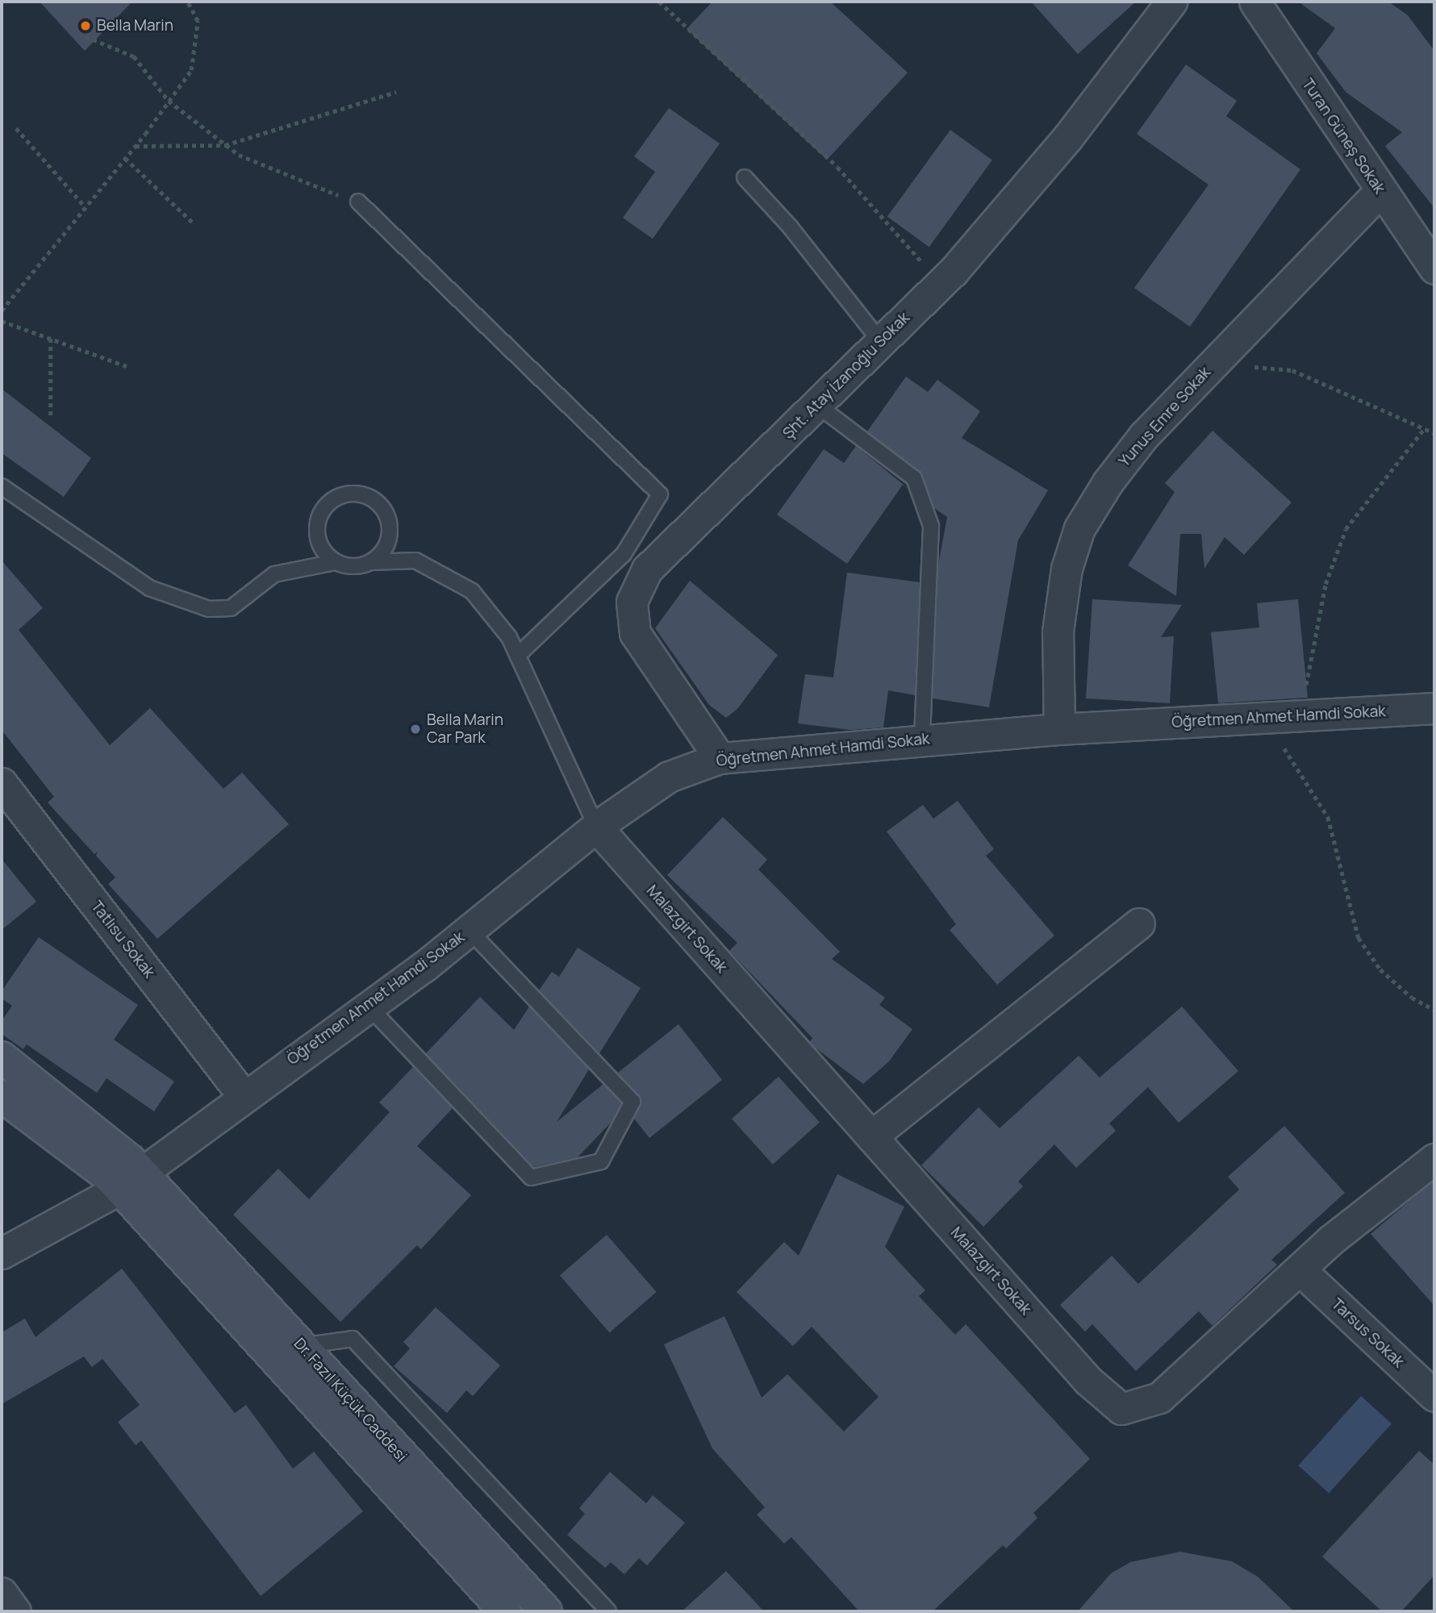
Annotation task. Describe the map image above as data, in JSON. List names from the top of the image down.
{
  "streets": {
    "street": [
      "Turan Güneş Sokak",
      "Şht. Atay İzanoğlu Sokak",
      "Yunus Emre Sokak",
      "Öğretmen Ahmet Hamdi Sokak",
      "Malazgirt Sokak",
      "Tatlısu Sokak",
      "Tarsus Sokak",
      "Dr. Fazıl Küçük Caddesi"
    ]
  },
  "crossings": [
    ["Turan Güneş Sokak", "Yunus Emre Sokak"],
    ["Şht. Atay İzanoğlu Sokak", "Öğretmen Ahmet Hamdi Sokak"],
    ["Yunus Emre Sokak", "Öğretmen Ahmet Hamdi Sokak"],
    ["Öğretmen Ahmet Hamdi Sokak", "Malazgirt Sokak"],
    ["Öğretmen Ahmet Hamdi Sokak", "Tatlısu Sokak"],
    ["Öğretmen Ahmet Hamdi Sokak", "Dr. Fazıl Küçük Caddesi"],
    ["Malazgirt Sokak", "Tarsus Sokak"]
  ],
  "places": ["Bella Marin", "Bella Marin Car Park"]
}
